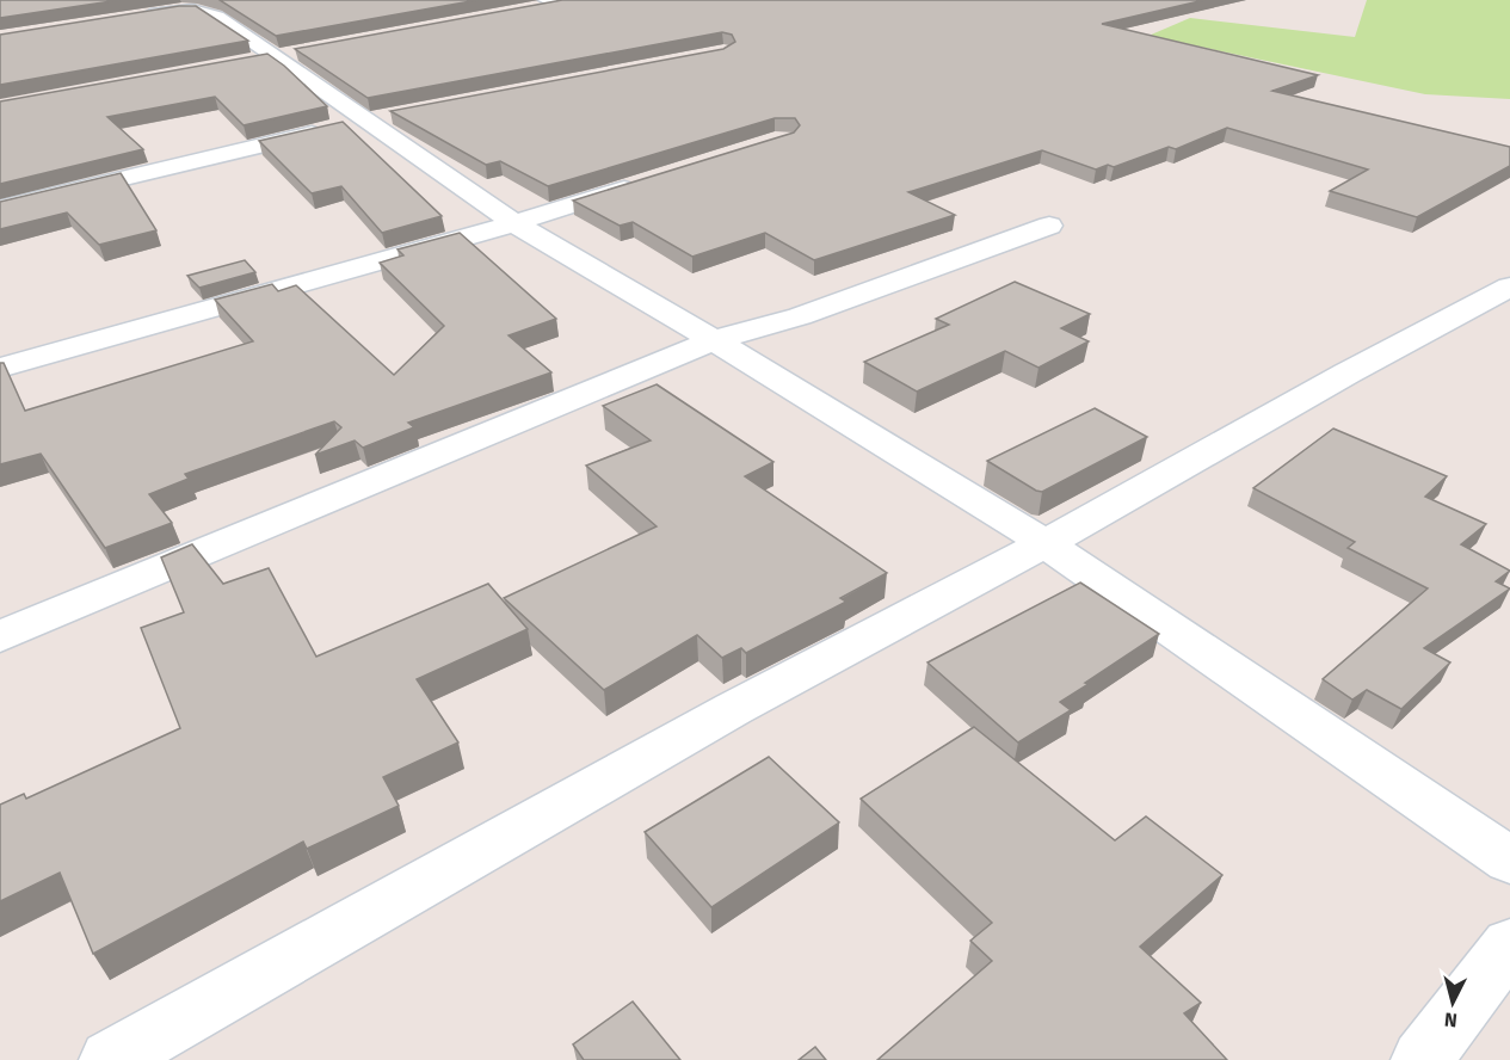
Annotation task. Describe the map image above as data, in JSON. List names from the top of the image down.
{
  "north": "bottom"
}
